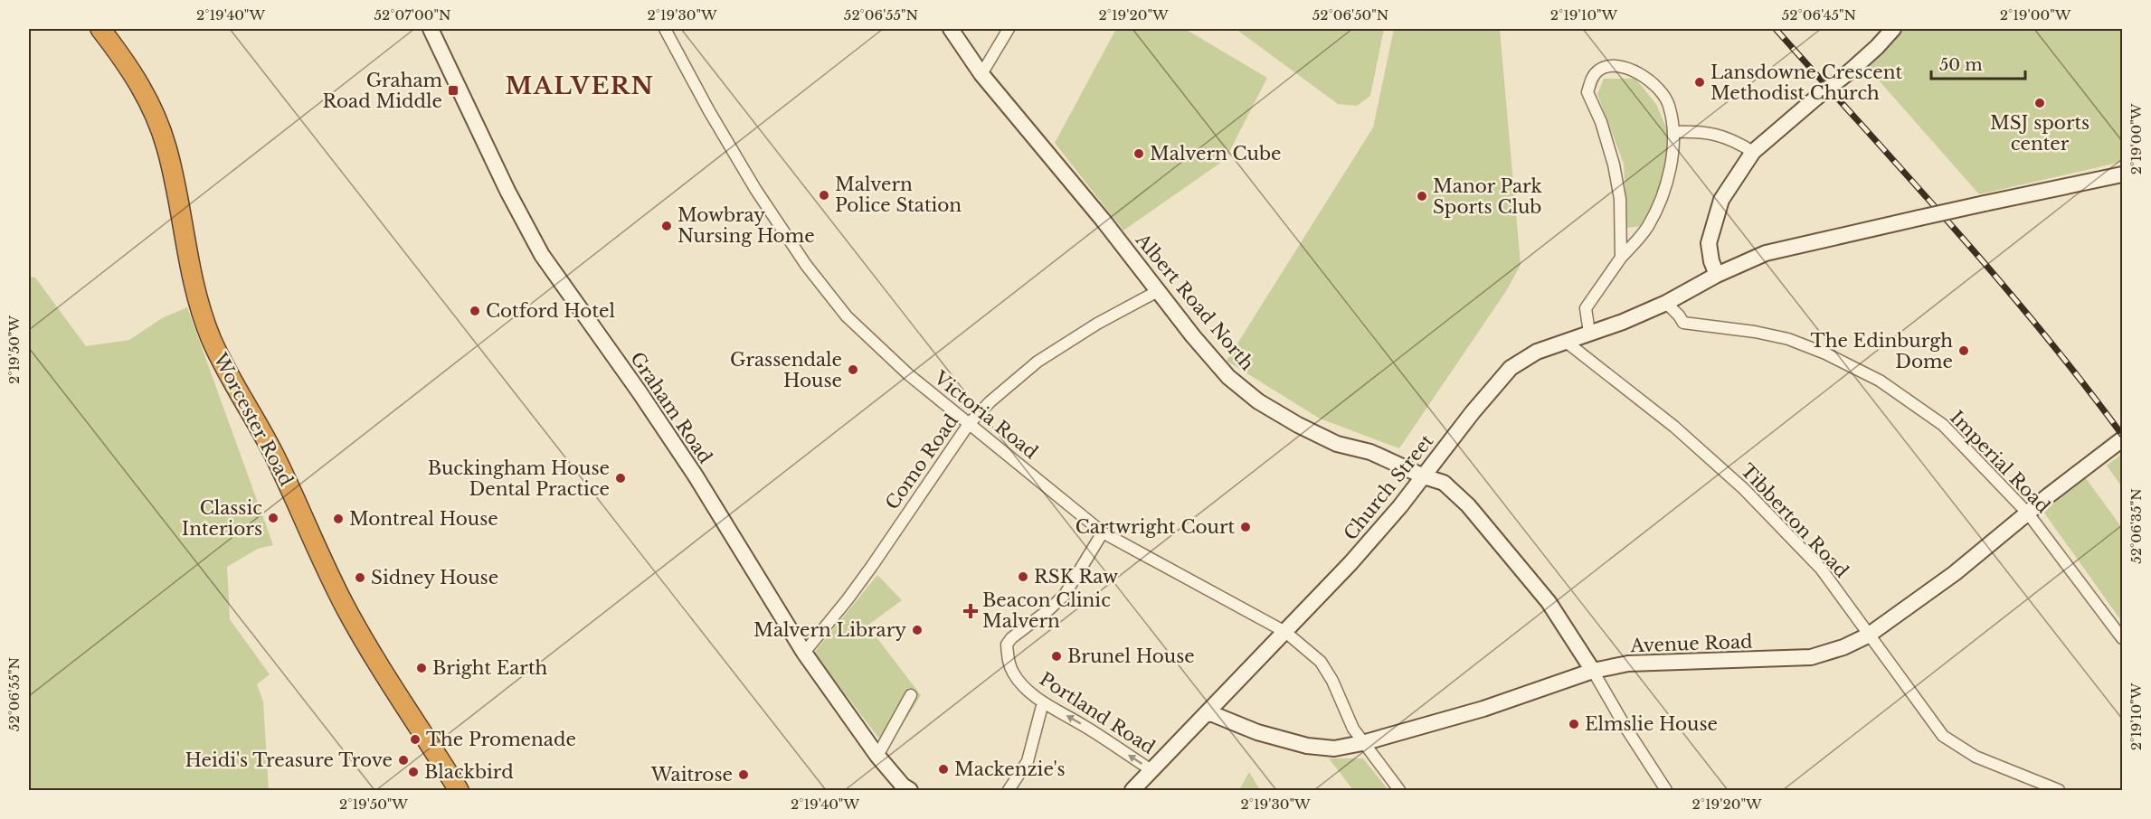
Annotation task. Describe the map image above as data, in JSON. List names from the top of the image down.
{
  "streets": {
    "highway": ["Worcester Road"],
    "street": [
      "Albert Road North",
      "Graham Road",
      "Victoria Road",
      "Como Road",
      "Imperial Road",
      "Church Street",
      "Tibberton Road",
      "Avenue Road",
      "Portland Road"
    ]
  },
  "crossings": [
    ["Albert Road North", "Como Road"],
    ["Albert Road North", "Church Street"],
    ["Albert Road North", "Avenue Road"],
    ["Graham Road", "Como Road"],
    ["Victoria Road", "Como Road"],
    ["Victoria Road", "Church Street"],
    ["Victoria Road", "Avenue Road"],
    ["Victoria Road", "Portland Road"],
    ["Imperial Road", "Church Street"],
    ["Imperial Road", "Avenue Road"],
    ["Church Street", "Tibberton Road"],
    ["Church Street", "Avenue Road"],
    ["Church Street", "Portland Road"],
    ["Tibberton Road", "Avenue Road"]
  ],
  "one_way": ["Portland Road"],
  "districts": ["MALVERN"],
  "places": {
    "other": [
      "Lansdowne Crescent Methodist Church",
      "MSJ sports center",
      "Malvern Cube",
      "Malvern Police Station",
      "Manor Park Sports Club",
      "Mowbray Nursing Home",
      "Cotford Hotel",
      "The Edinburgh Dome",
      "Grassendale House",
      "Buckingham House Dental Practice",
      "Classic Interiors",
      "Montreal House",
      "Cartwright Court",
      "RSK Raw",
      "Sidney House",
      "Malvern Library",
      "Brunel House",
      "Bright Earth",
      "Elmslie House",
      "The Promenade",
      "Heidi's Treasure Trove",
      "Mackenzie's",
      "Blackbird",
      "Waitrose"
    ],
    "transit": ["Graham Road Middle"],
    "health": ["Beacon Clinic Malvern"]
  },
  "scale_bar": "50 m",
  "coordinates": [
    "2°19'40\"W",
    "52°07'00\"N",
    "2°19'30\"W",
    "52°06'55\"N",
    "2°19'20\"W",
    "52°06'50\"N",
    "2°19'10\"W",
    "52°06'45\"N",
    "2°19'00\"W",
    "2°19'50\"W",
    "52°06'35\"N"
  ]
}
